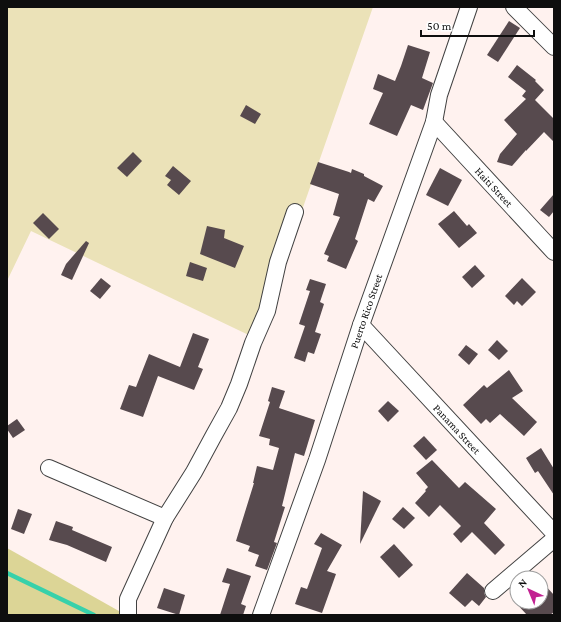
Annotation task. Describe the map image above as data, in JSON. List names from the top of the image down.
{
  "streets": {
    "street": ["Haiti Street", "Puerto Rico Street", "Panama Street"]
  },
  "crossings": [
    ["Haiti Street", "Puerto Rico Street"],
    ["Puerto Rico Street", "Panama Street"]
  ],
  "scale_bar": "50 m",
  "north": "top left"
}
